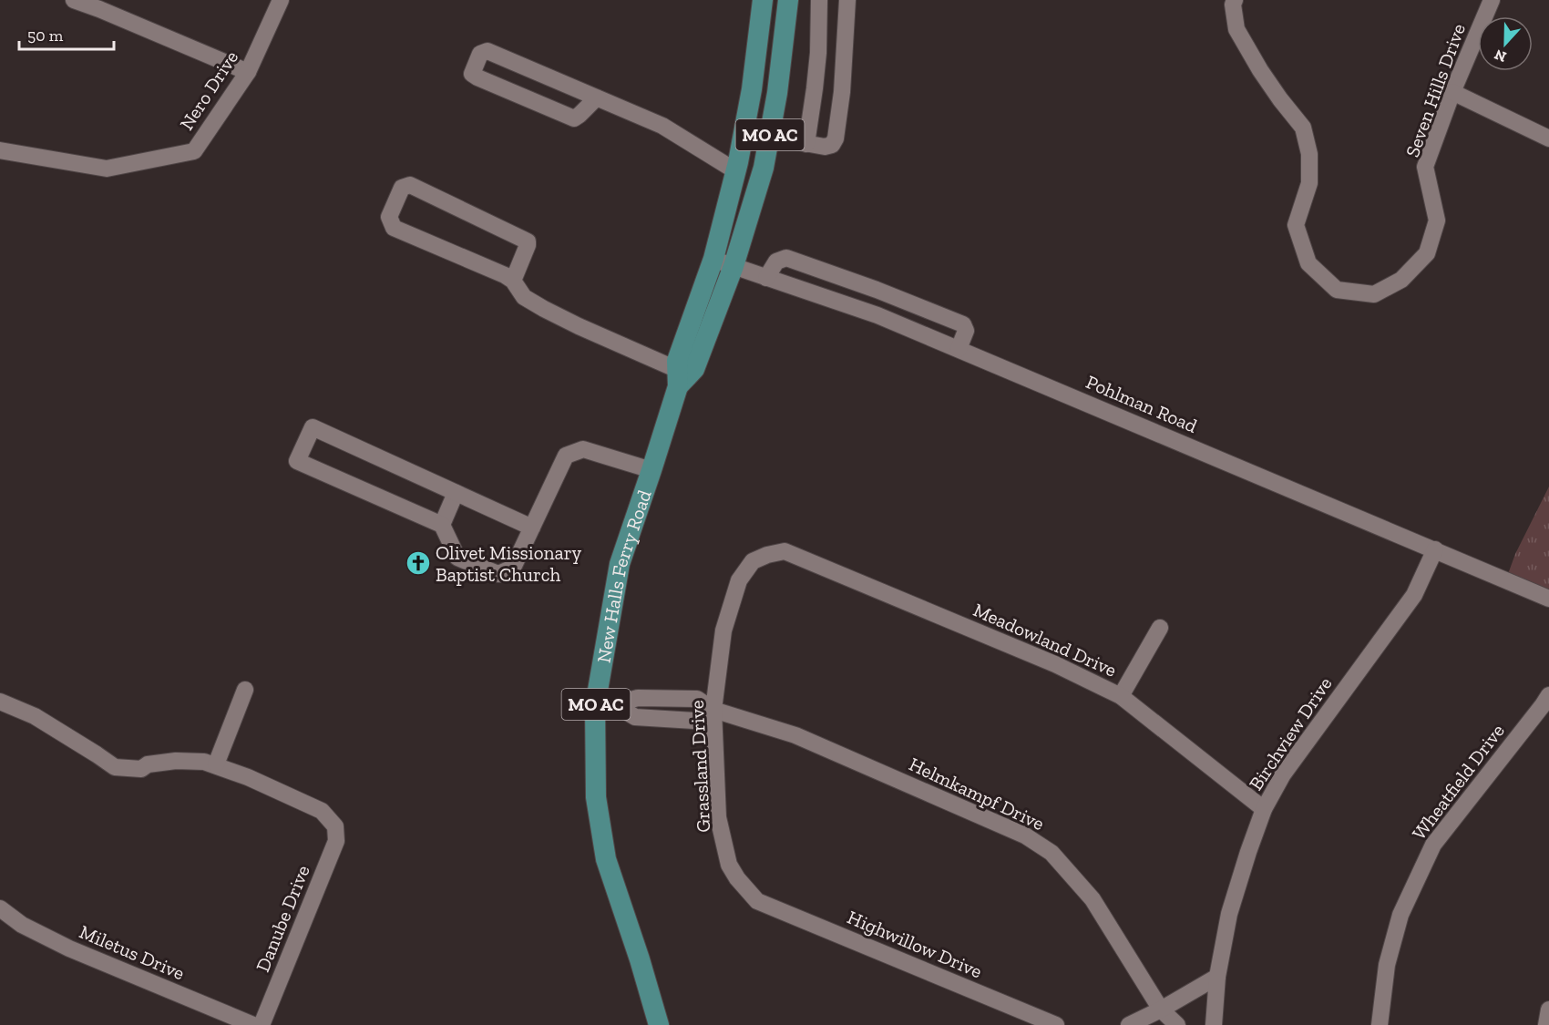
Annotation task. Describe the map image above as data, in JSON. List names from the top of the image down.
{
  "streets": {
    "main road": ["MO AC", "New Halls Ferry Road"],
    "street": [
      "Nero Drive",
      "Seven Hills Drive",
      "Pohlman Road",
      "Meadowland Drive",
      "Birchview Drive",
      "Grassland Drive",
      "Wheatfield Drive",
      "Helmkampf Drive",
      "Danube Drive",
      "Highwillow Drive",
      "Miletus Drive"
    ]
  },
  "crossings": [
    ["Pohlman Road", "New Halls Ferry Road"],
    ["Pohlman Road", "Birchview Drive"],
    ["Meadowland Drive", "Birchview Drive"],
    ["Meadowland Drive", "Grassland Drive"],
    ["Grassland Drive", "Helmkampf Drive"],
    ["Grassland Drive", "Highwillow Drive"]
  ],
  "places": {
    "church": ["Olivet Missionary Baptist Church"]
  },
  "scale_bar": "50 m",
  "north": "bottom"
}
